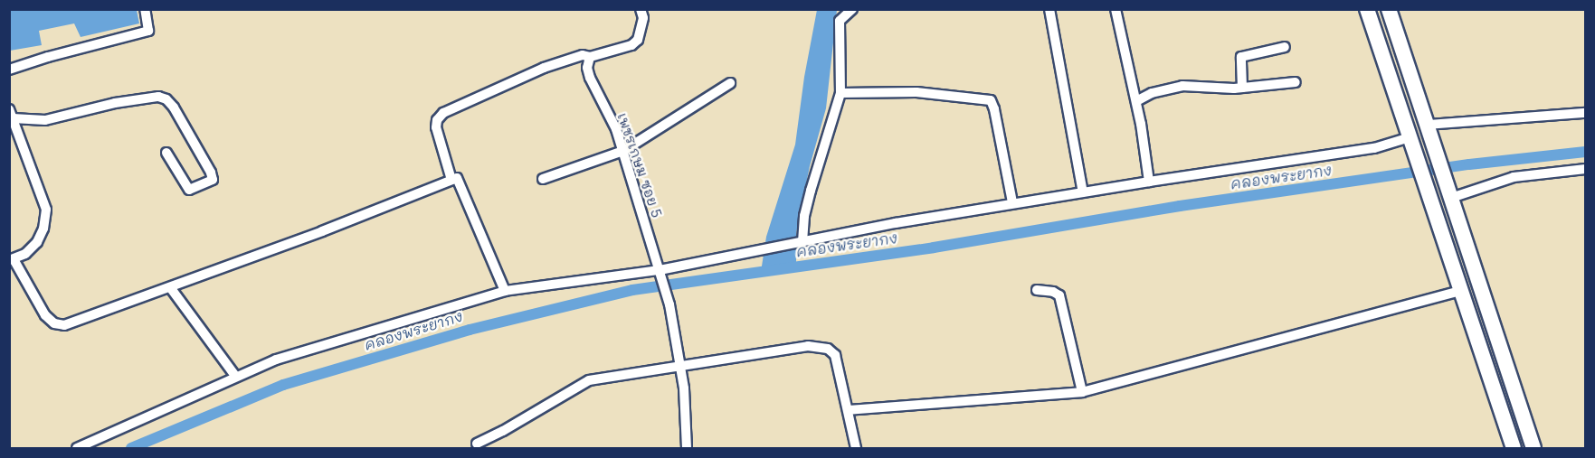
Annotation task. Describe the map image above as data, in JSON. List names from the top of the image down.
{
  "streets": {
    "street": ["เพชรเกษม ซอย 5"]
  },
  "water": ["คลองพระยากง"]
}
